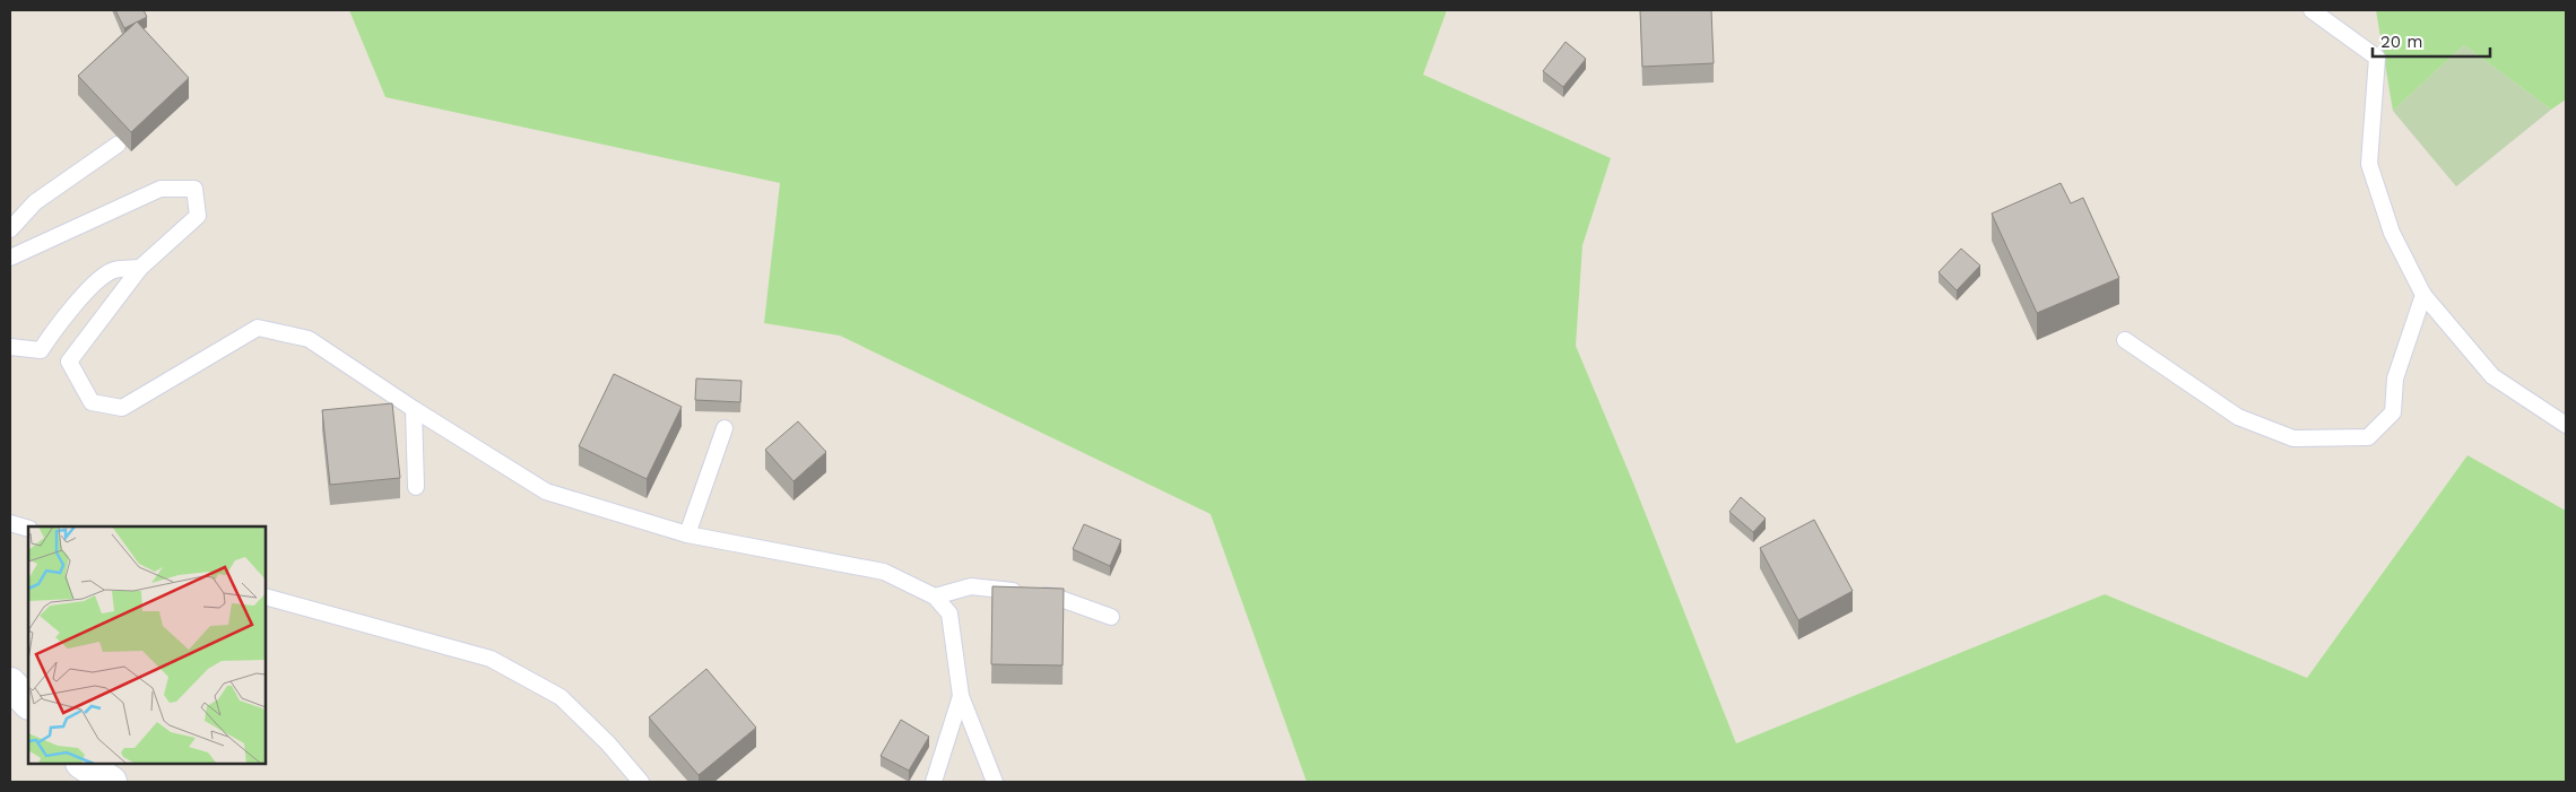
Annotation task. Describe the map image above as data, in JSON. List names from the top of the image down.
{
  "scale_bar": "20 m"
}
